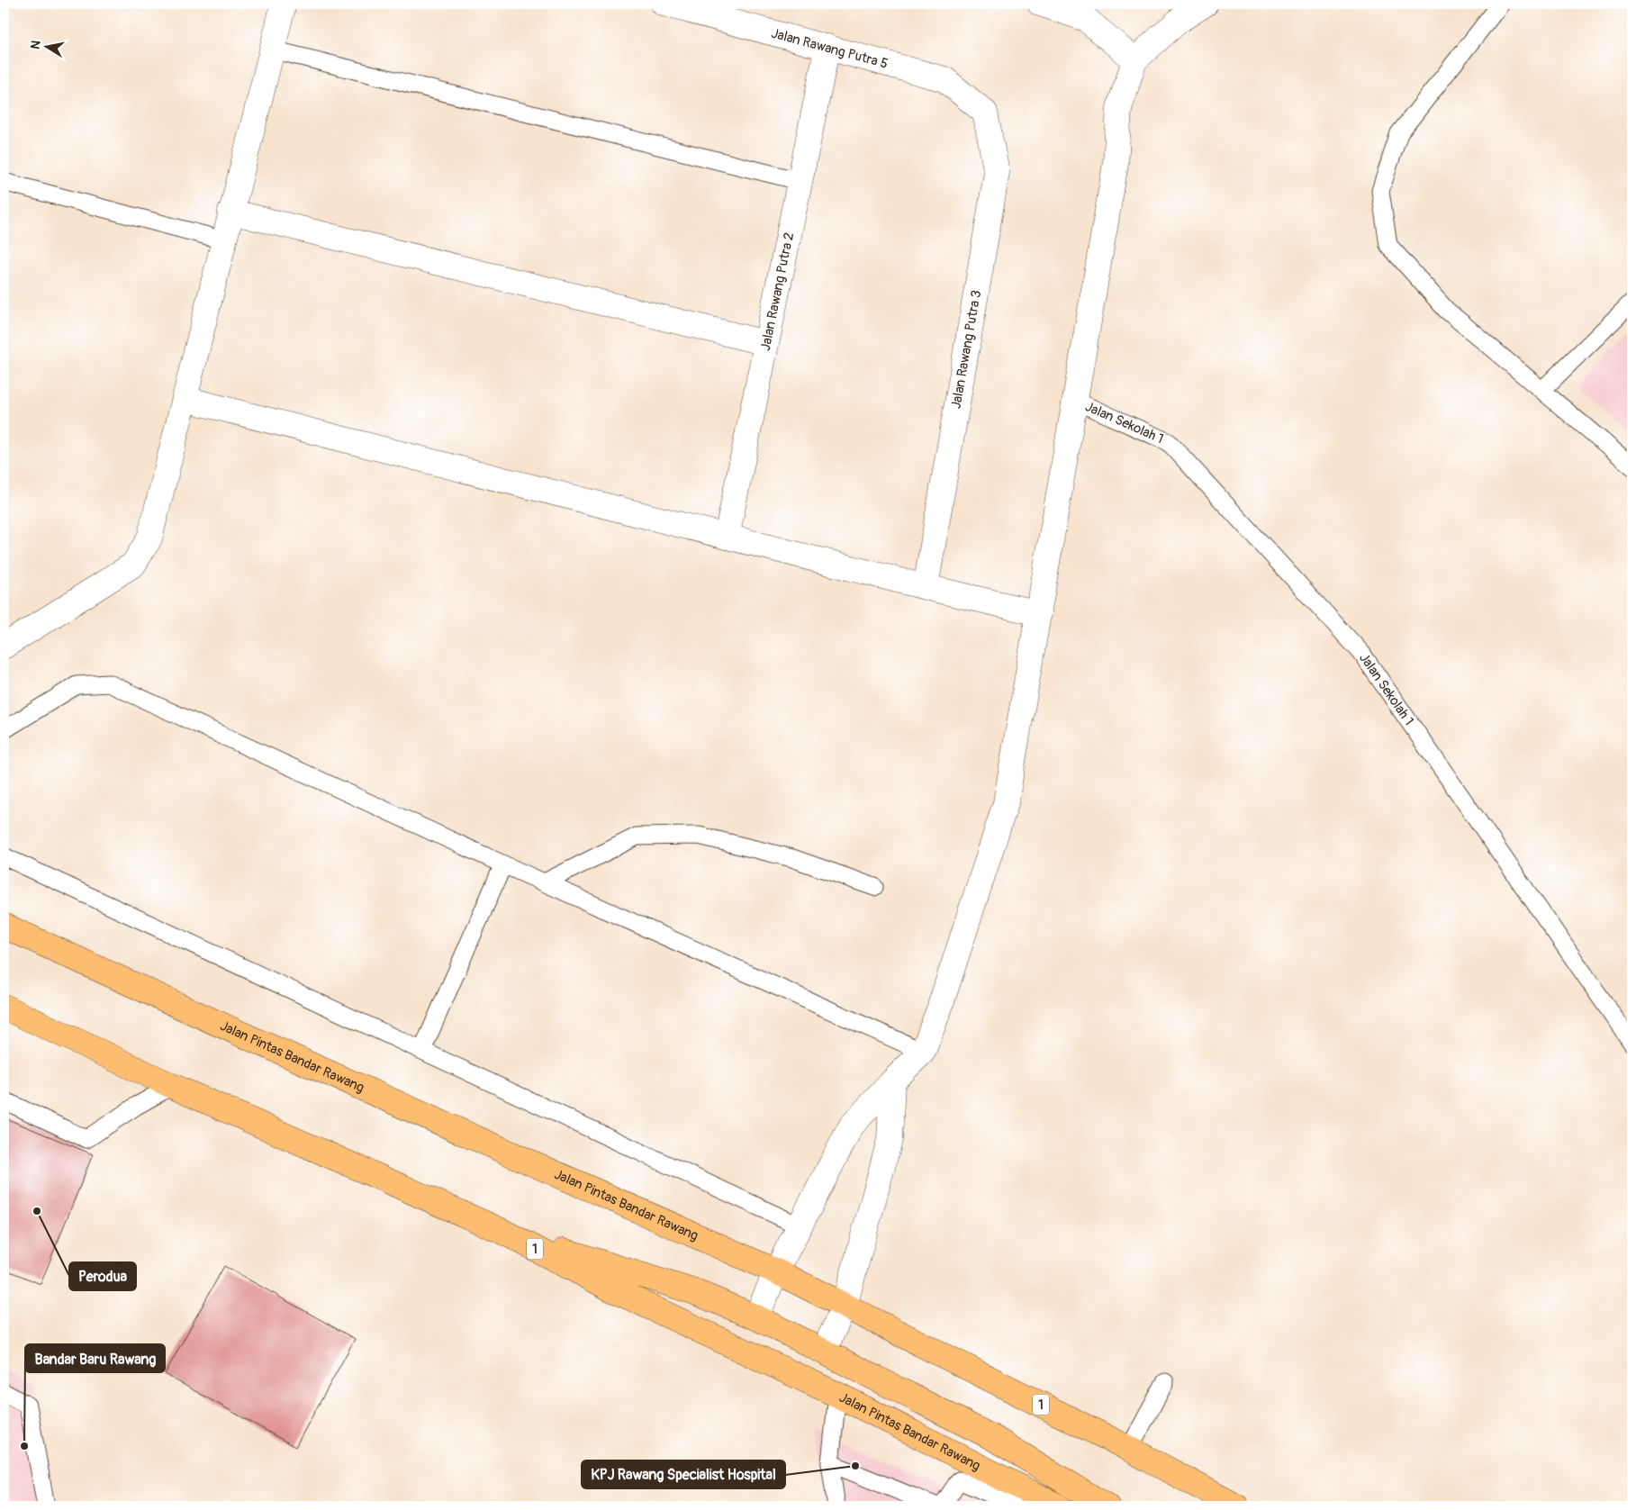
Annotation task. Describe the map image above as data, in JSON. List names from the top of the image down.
{
  "streets": {
    "main road": ["Jalan Pintas Bandar Rawang", "1"],
    "street": ["Jalan Rawang Putra 5", "Jalan Rawang Putra 2", "Jalan Rawang Putra 3"],
    "lane": ["Jalan Sekolah 1"]
  },
  "crossings": [
    ["Jalan Rawang Putra 5", "Jalan Rawang Putra 2"],
    ["Jalan Rawang Putra 5", "Jalan Rawang Putra 3"]
  ],
  "places": ["Perodua", "Bandar Baru Rawang", "KPJ Rawang Specialist Hospital"],
  "north": "left"
}
